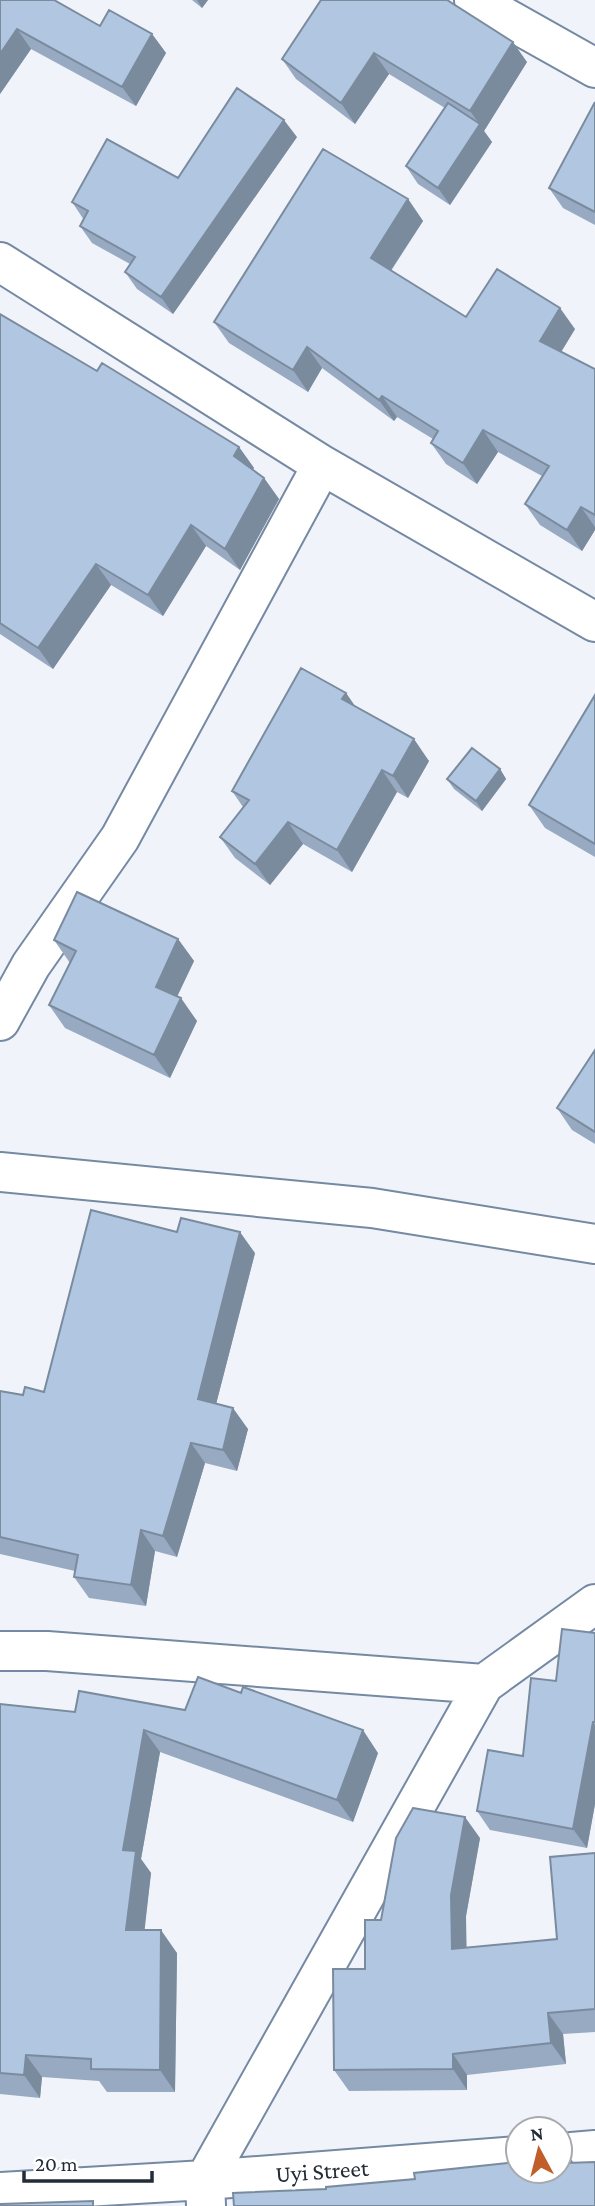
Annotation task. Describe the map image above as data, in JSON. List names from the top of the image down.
{
  "streets": {
    "street": ["Uyi Street"]
  },
  "scale_bar": "20 m",
  "north": "top"
}
